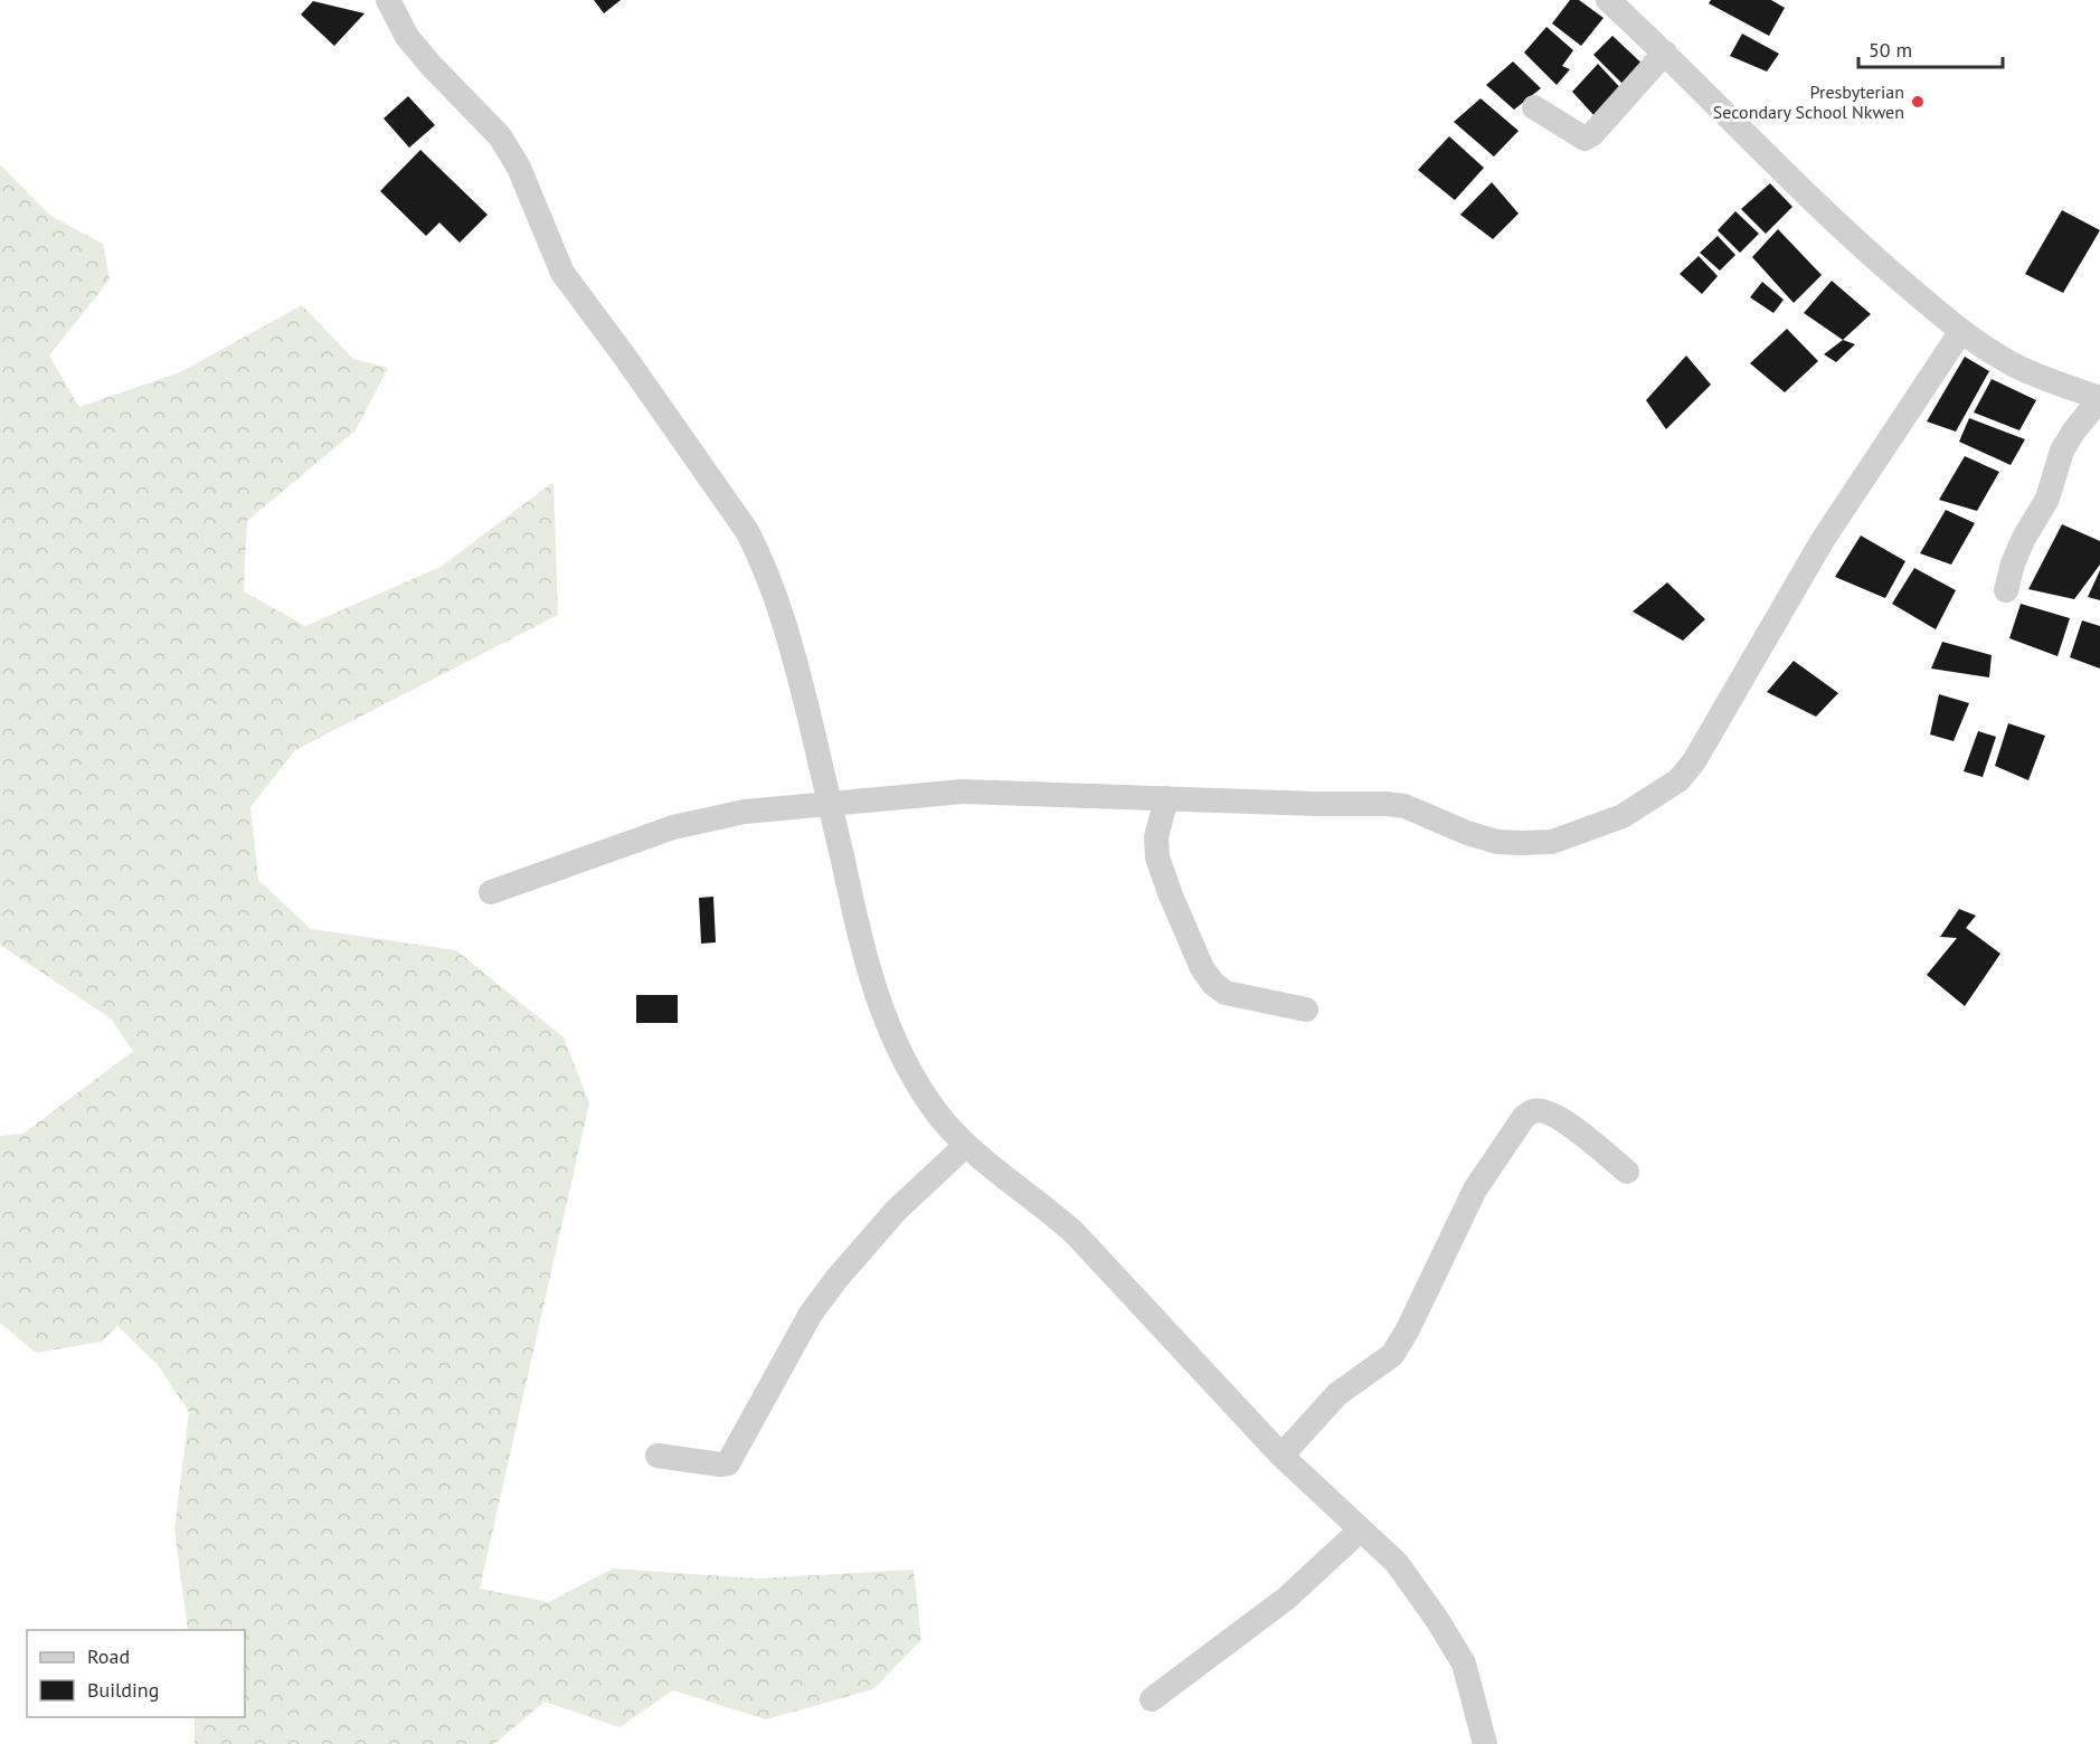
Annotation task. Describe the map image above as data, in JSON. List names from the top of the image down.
{
  "places": ["Presbyterian Secondary School Nkwen"],
  "legend": ["Road", "Building"],
  "scale_bar": "50 m"
}
